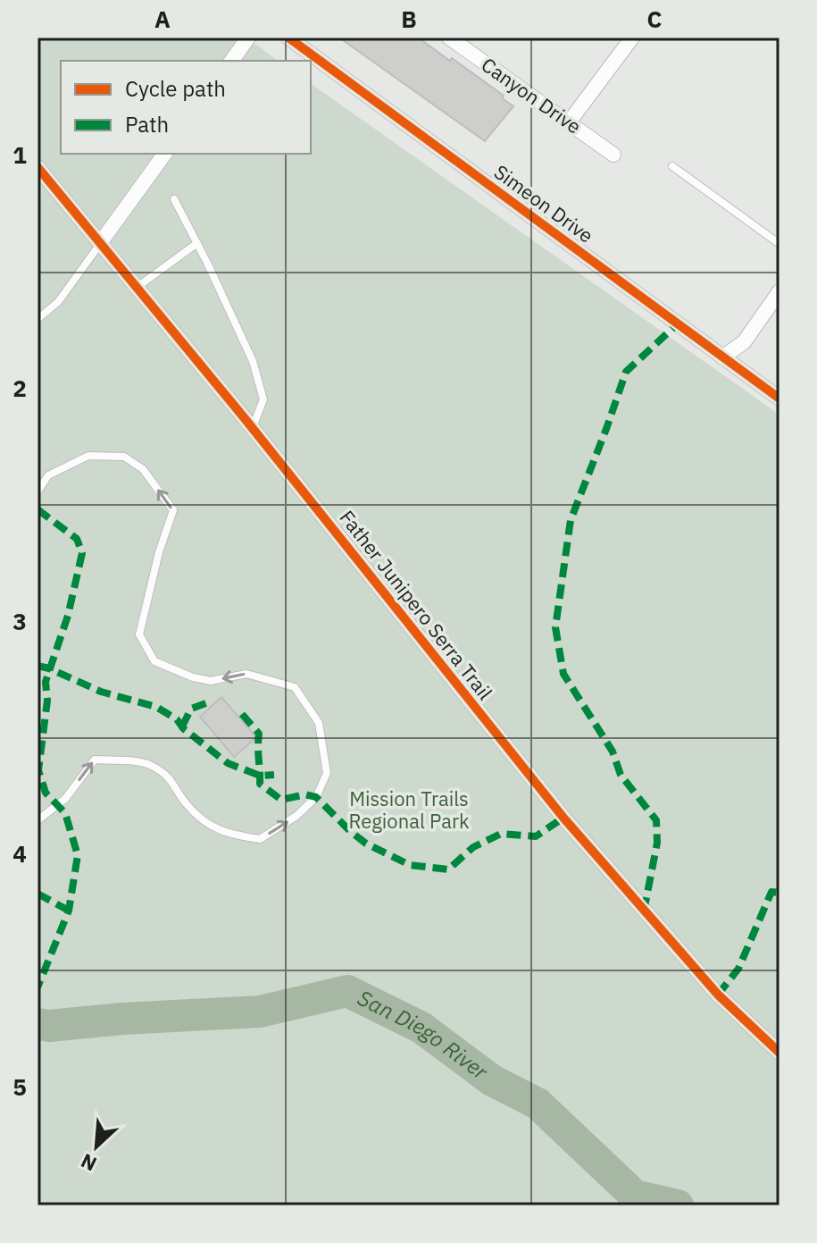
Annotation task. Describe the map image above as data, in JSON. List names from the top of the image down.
{
  "streets": {
    "street": ["Canyon Drive", "Simeon Drive", "Father Junipero Serra Trail"]
  },
  "water": ["San Diego River"],
  "parks": ["Mission Trails Regional Park"],
  "legend": ["Cycle path", "Path"],
  "north": "bottom left",
  "grid": {
    "columns": ["A", "B", "C"],
    "rows": [
      "1",
      "2",
      "3",
      "4",
      "5"
    ]
  }
}
